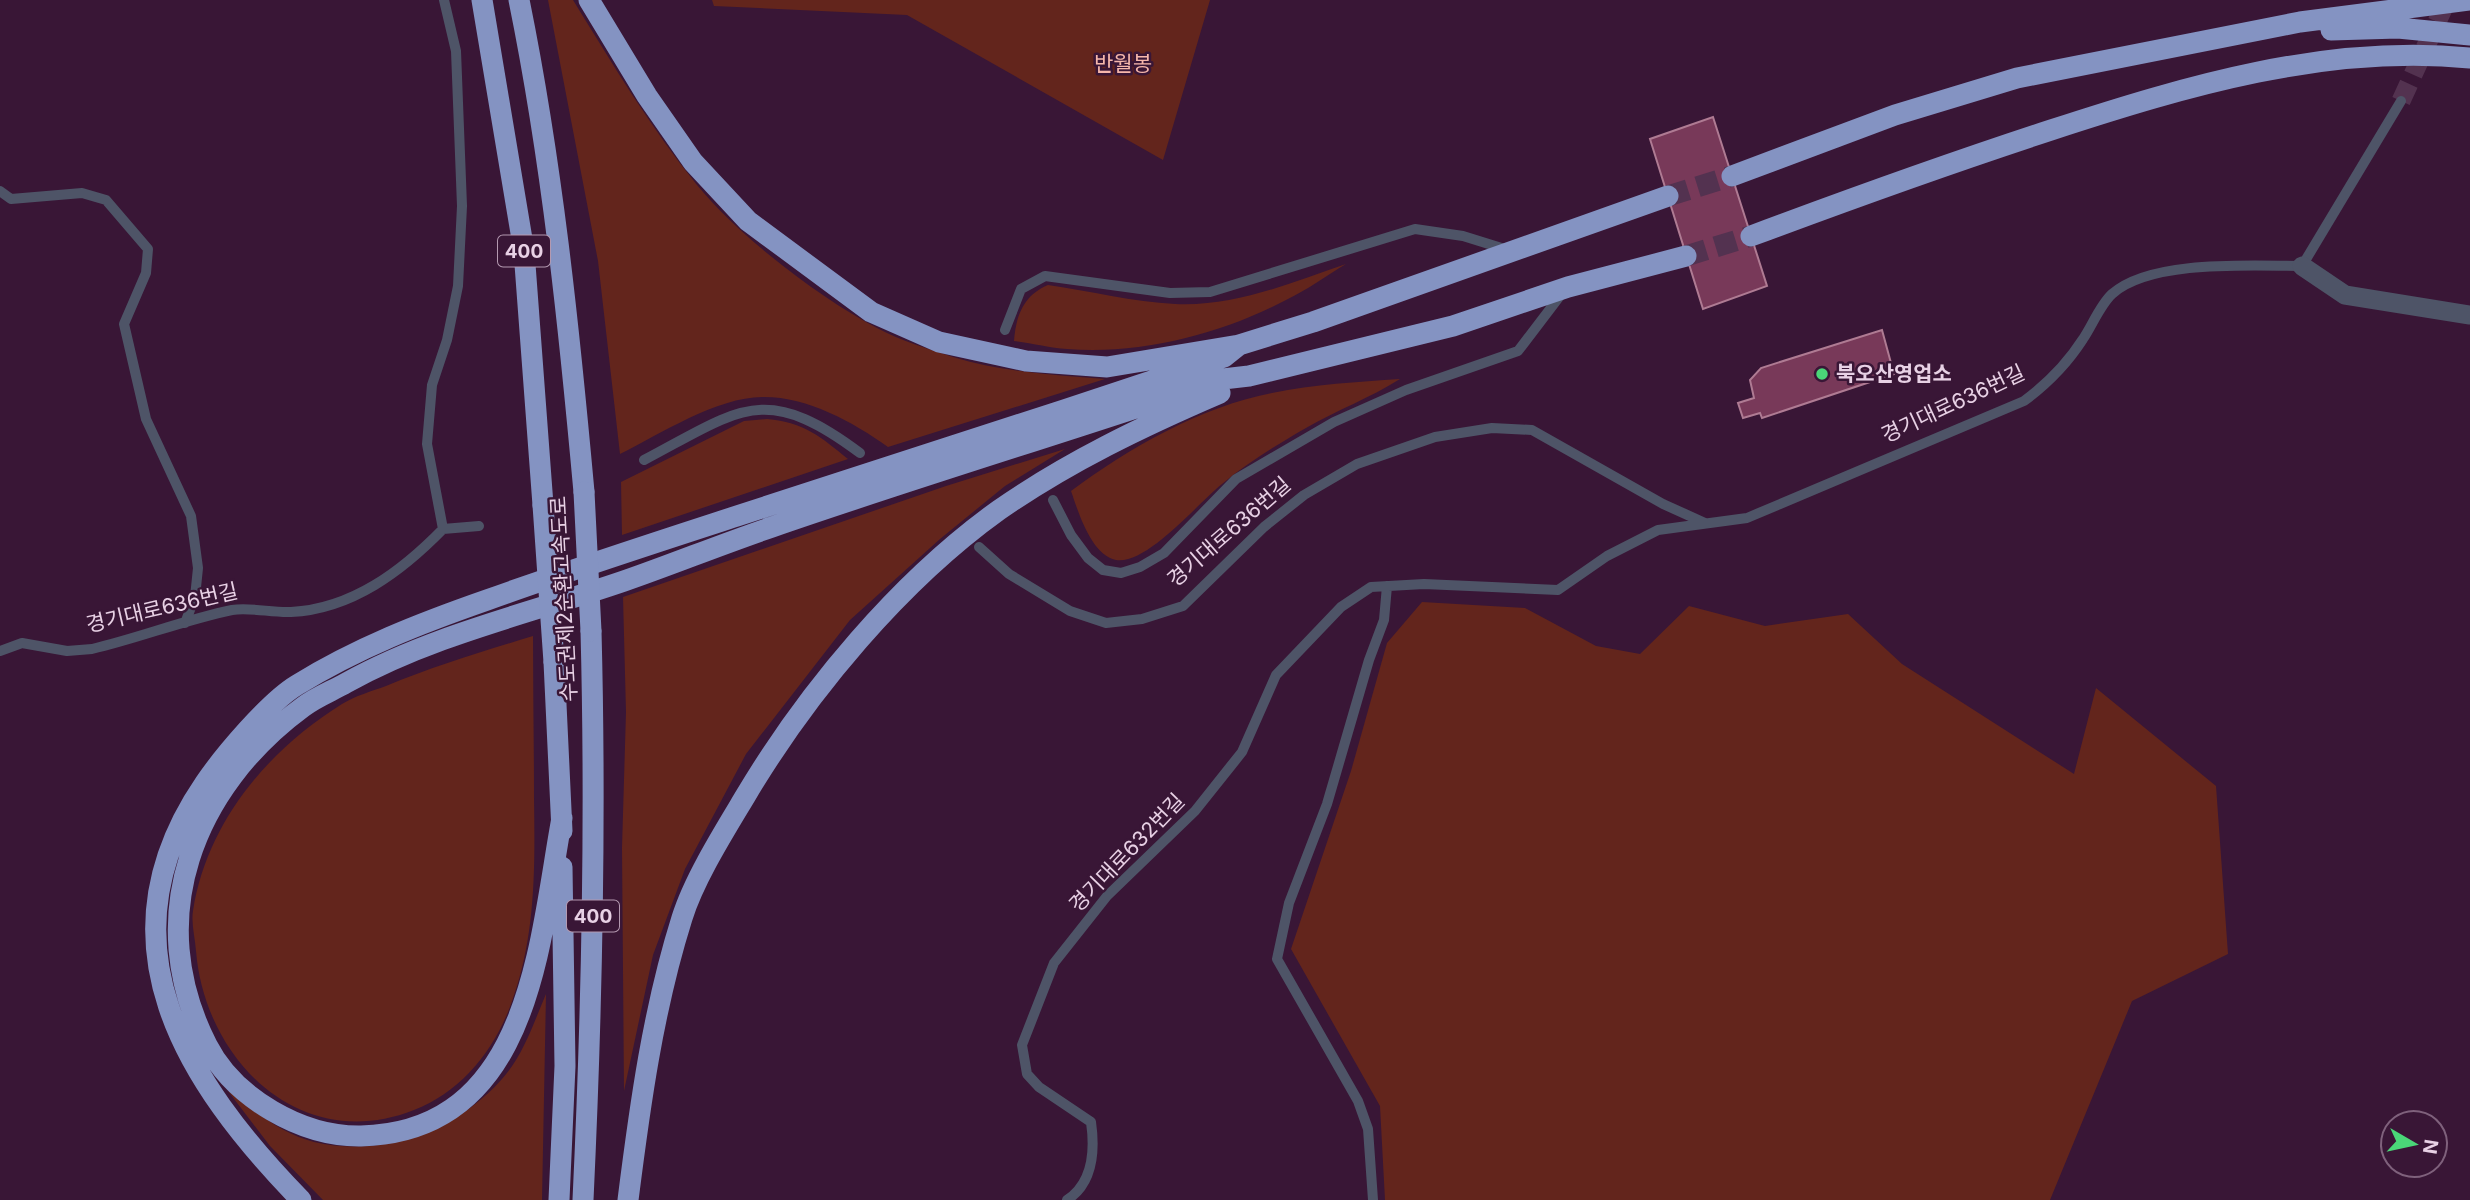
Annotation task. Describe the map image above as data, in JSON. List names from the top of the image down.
{
  "streets": {
    "highway": ["400", "수도권제2순환고속도로"],
    "lane": ["경기대로636번길", "경기대로632번길"]
  },
  "crossings": [
    ["경기대로636번길", "경기대로632번길"]
  ],
  "parks": ["반월봉"],
  "places": ["북오산영업소"],
  "north": "right"
}
